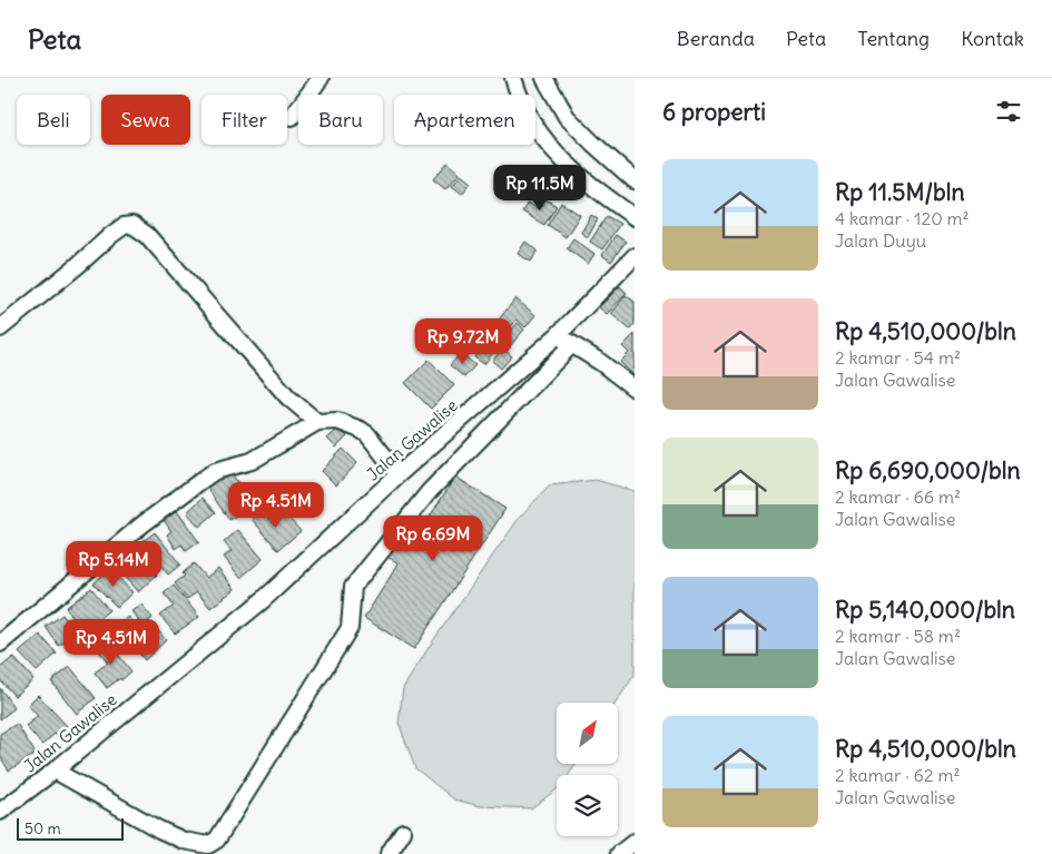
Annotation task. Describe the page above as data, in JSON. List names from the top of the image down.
{
  "streets": {
    "street": ["Jalan Gawalise"]
  },
  "scale_bar": "50 m",
  "north": "top right",
  "page": {
    "header": "Peta",
    "nav": [
      "Beranda",
      "Peta",
      "Tentang",
      "Kontak"
    ],
    "heading": "6 properti",
    "chip": [
      "Beli",
      "Sewa",
      "Filter",
      "Baru",
      "Apartemen"
    ],
    "list": [
      {
        "name": "Rp 11.5M/bln",
        "note": "4 kamar · 120 m² · Jalan Duyu"
      },
      {
        "name": "Rp 4,510,000/bln",
        "note": "2 kamar · 54 m² · Jalan Gawalise"
      },
      {
        "name": "Rp 6,690,000/bln",
        "note": "2 kamar · 66 m² · Jalan Gawalise"
      },
      {
        "name": "Rp 5,140,000/bln",
        "note": "2 kamar · 58 m² · Jalan Gawalise"
      },
      {
        "name": "Rp 4,510,000/bln",
        "note": "2 kamar · 62 m² · Jalan Gawalise"
      }
    ],
    "price": [
      "Rp 11.5M",
      "Rp 9.72M",
      "Rp 4.51M",
      "Rp 6.69M",
      "Rp 5.14M",
      "Rp 4.51M"
    ],
    "scale": "50 m"
  }
}
